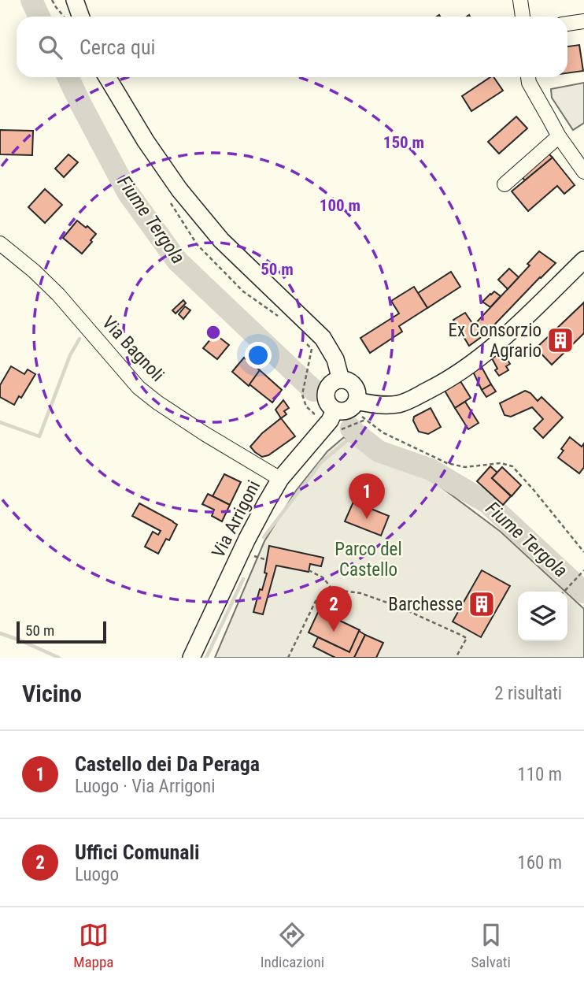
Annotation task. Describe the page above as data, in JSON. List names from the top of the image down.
{
  "streets": {
    "main road": ["Via Arrigoni"],
    "street": ["Via Bagnoli"]
  },
  "crossings": [
    ["Via Bagnoli", "Via Arrigoni"]
  ],
  "water": ["Fiume Tergola"],
  "parks": ["Parco del Castello"],
  "places": {
    "building": ["Ex Consorzio Agrario", "Barchesse"]
  },
  "scale_bar": "50 m",
  "page": {
    "search": "Cerca qui",
    "pins": ["1", "2"],
    "scale": "50 m",
    "heading": ["Vicino", "2 risultati"],
    "list": [
      {
        "mark": "1",
        "name": "Castello dei Da Peraga",
        "note": "Luogo · Via Arrigoni",
        "value": "110 m"
      },
      {
        "mark": "2",
        "name": "Uffici Comunali",
        "note": "Luogo",
        "value": "160 m"
      }
    ],
    "nav": ["Mappa", "Indicazioni", "Salvati"]
  },
  "rings": ["150 m", "100 m", "50 m"]
}
